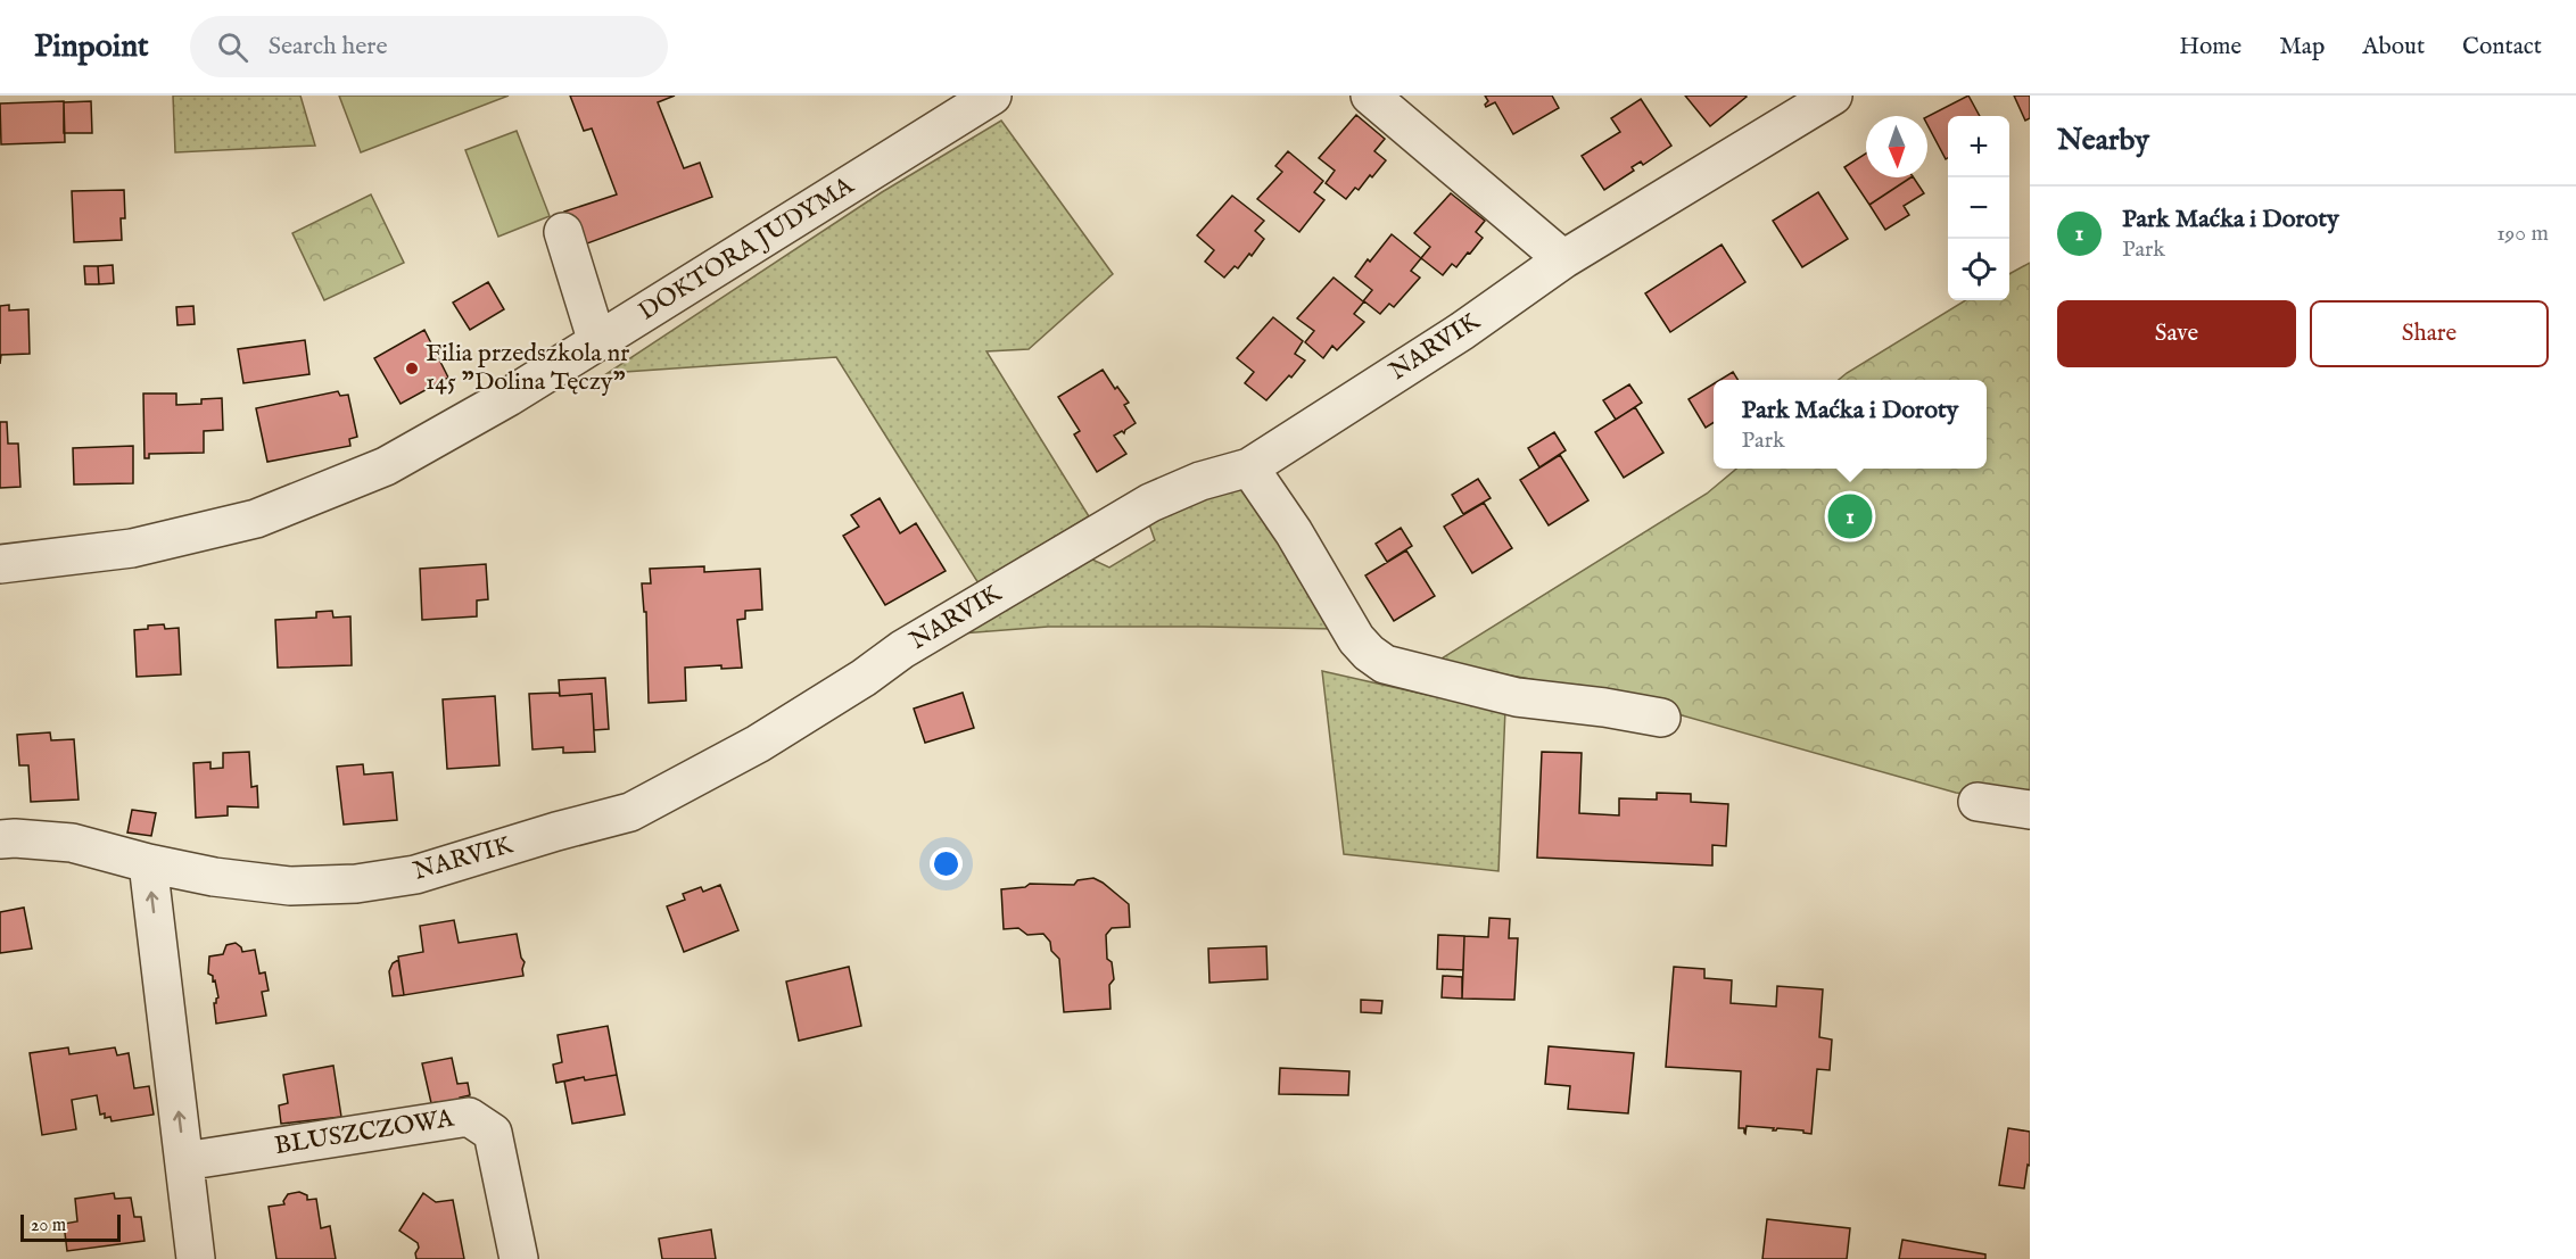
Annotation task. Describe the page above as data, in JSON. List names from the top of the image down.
{
  "streets": {
    "street": ["DOKTORA JUDYMA", "NARVIK", "BLUSZCZOWA"]
  },
  "places": ["Filia przedszkola nr 145 \"Dolina Tęczy\""],
  "scale_bar": "20 m",
  "north": "bottom",
  "page": {
    "header": "Pinpoint",
    "search": "Search here",
    "nav": [
      "Home",
      "Map",
      "About",
      "Contact"
    ],
    "heading": "Nearby",
    "map_buttons": ["+", "−"],
    "list": [
      {
        "mark": "1",
        "name": "Park Maćka i Doroty",
        "note": "Park",
        "value": "190 m"
      }
    ],
    "buttons": ["Save", "Share"],
    "popup": ["Park Maćka i Doroty", "Park"],
    "pins": "1",
    "scale": "20 m"
  }
}
